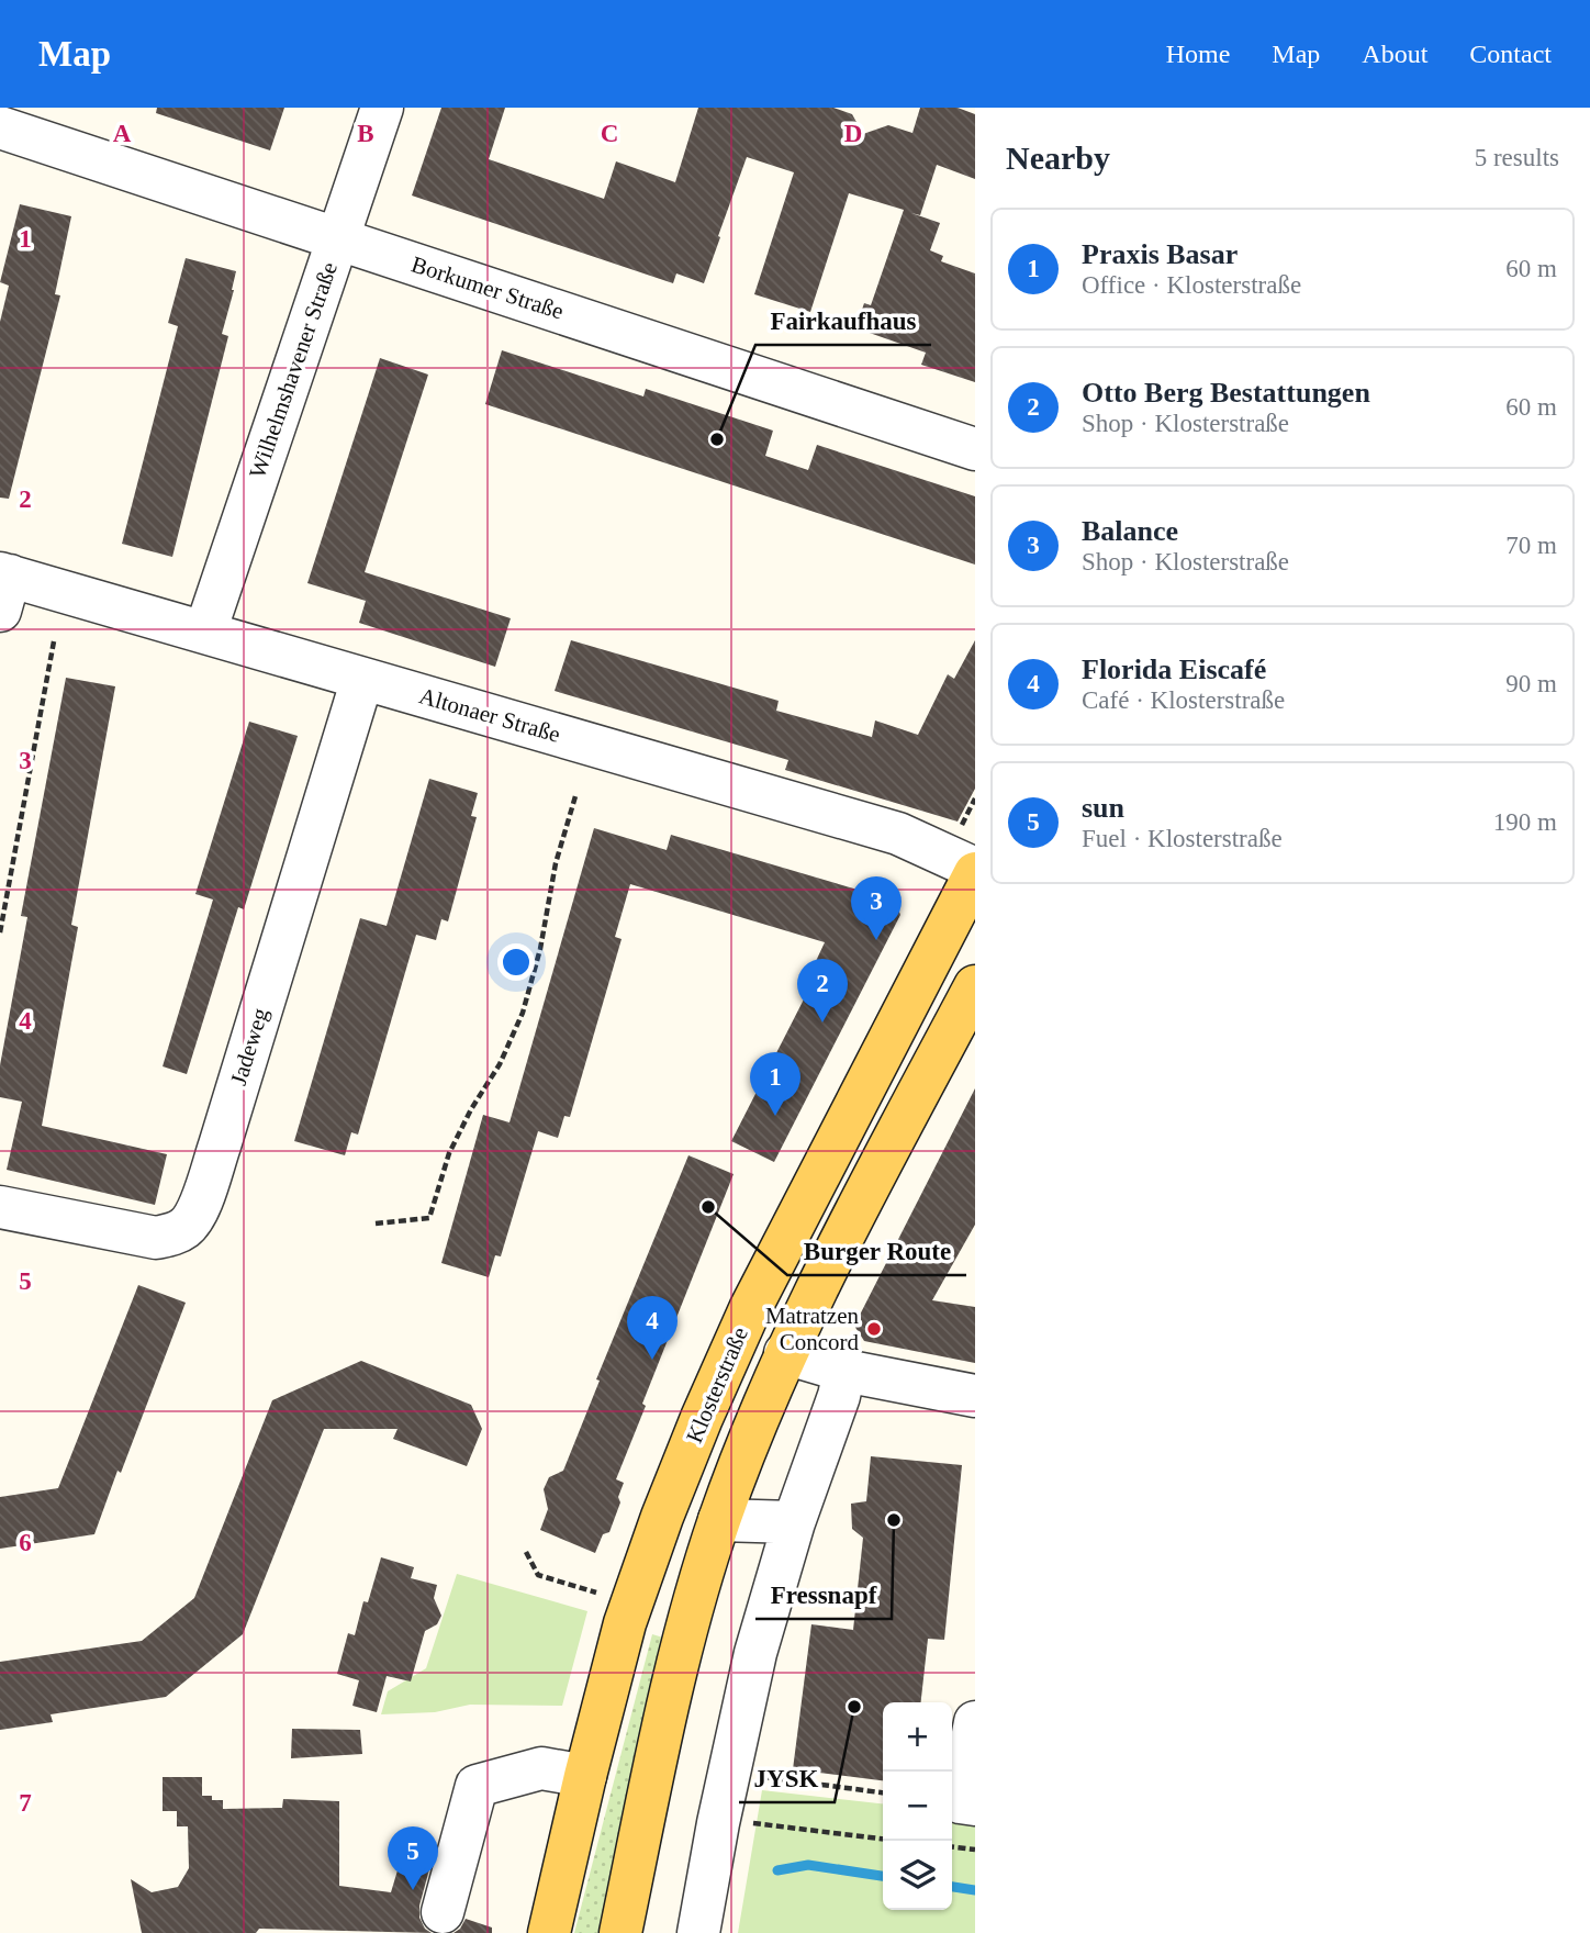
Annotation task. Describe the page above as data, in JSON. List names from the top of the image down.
{
  "streets": {
    "main road": ["Klosterstraße"],
    "street": [
      "Borkumer Straße",
      "Wilhelmshavener Straße",
      "Altonaer Straße",
      "Jadeweg"
    ]
  },
  "crossings": [
    ["Borkumer Straße", "Wilhelmshavener Straße"],
    ["Wilhelmshavener Straße", "Altonaer Straße"],
    ["Altonaer Straße", "Jadeweg"],
    ["Altonaer Straße", "Klosterstraße"]
  ],
  "places": [
    "Fairkaufhaus",
    "Burger Route",
    "Matratzen Concord",
    "Fressnapf",
    "JYSK"
  ],
  "page": {
    "header": "Map",
    "nav": [
      "Home",
      "Map",
      "About",
      "Contact"
    ],
    "heading": ["Nearby", "5 results"],
    "list": [
      {
        "mark": "1",
        "name": "Praxis Basar",
        "note": "Office · Klosterstraße",
        "value": "60 m"
      },
      {
        "mark": "2",
        "name": "Otto Berg Bestattungen",
        "note": "Shop · Klosterstraße",
        "value": "60 m"
      },
      {
        "mark": "3",
        "name": "Balance",
        "note": "Shop · Klosterstraße",
        "value": "70 m"
      },
      {
        "mark": "4",
        "name": "Florida Eiscafé",
        "note": "Café · Klosterstraße",
        "value": "90 m"
      },
      {
        "mark": "5",
        "name": "sun",
        "note": "Fuel · Klosterstraße",
        "value": "190 m"
      }
    ],
    "pins": [
      "3",
      "2",
      "1",
      "4",
      "5"
    ],
    "map_buttons": ["+", "−"]
  },
  "grid": {
    "columns": [
      "A",
      "B",
      "C",
      "D"
    ],
    "rows": [
      "1",
      "2",
      "3",
      "4",
      "5",
      "6",
      "7"
    ]
  }
}
